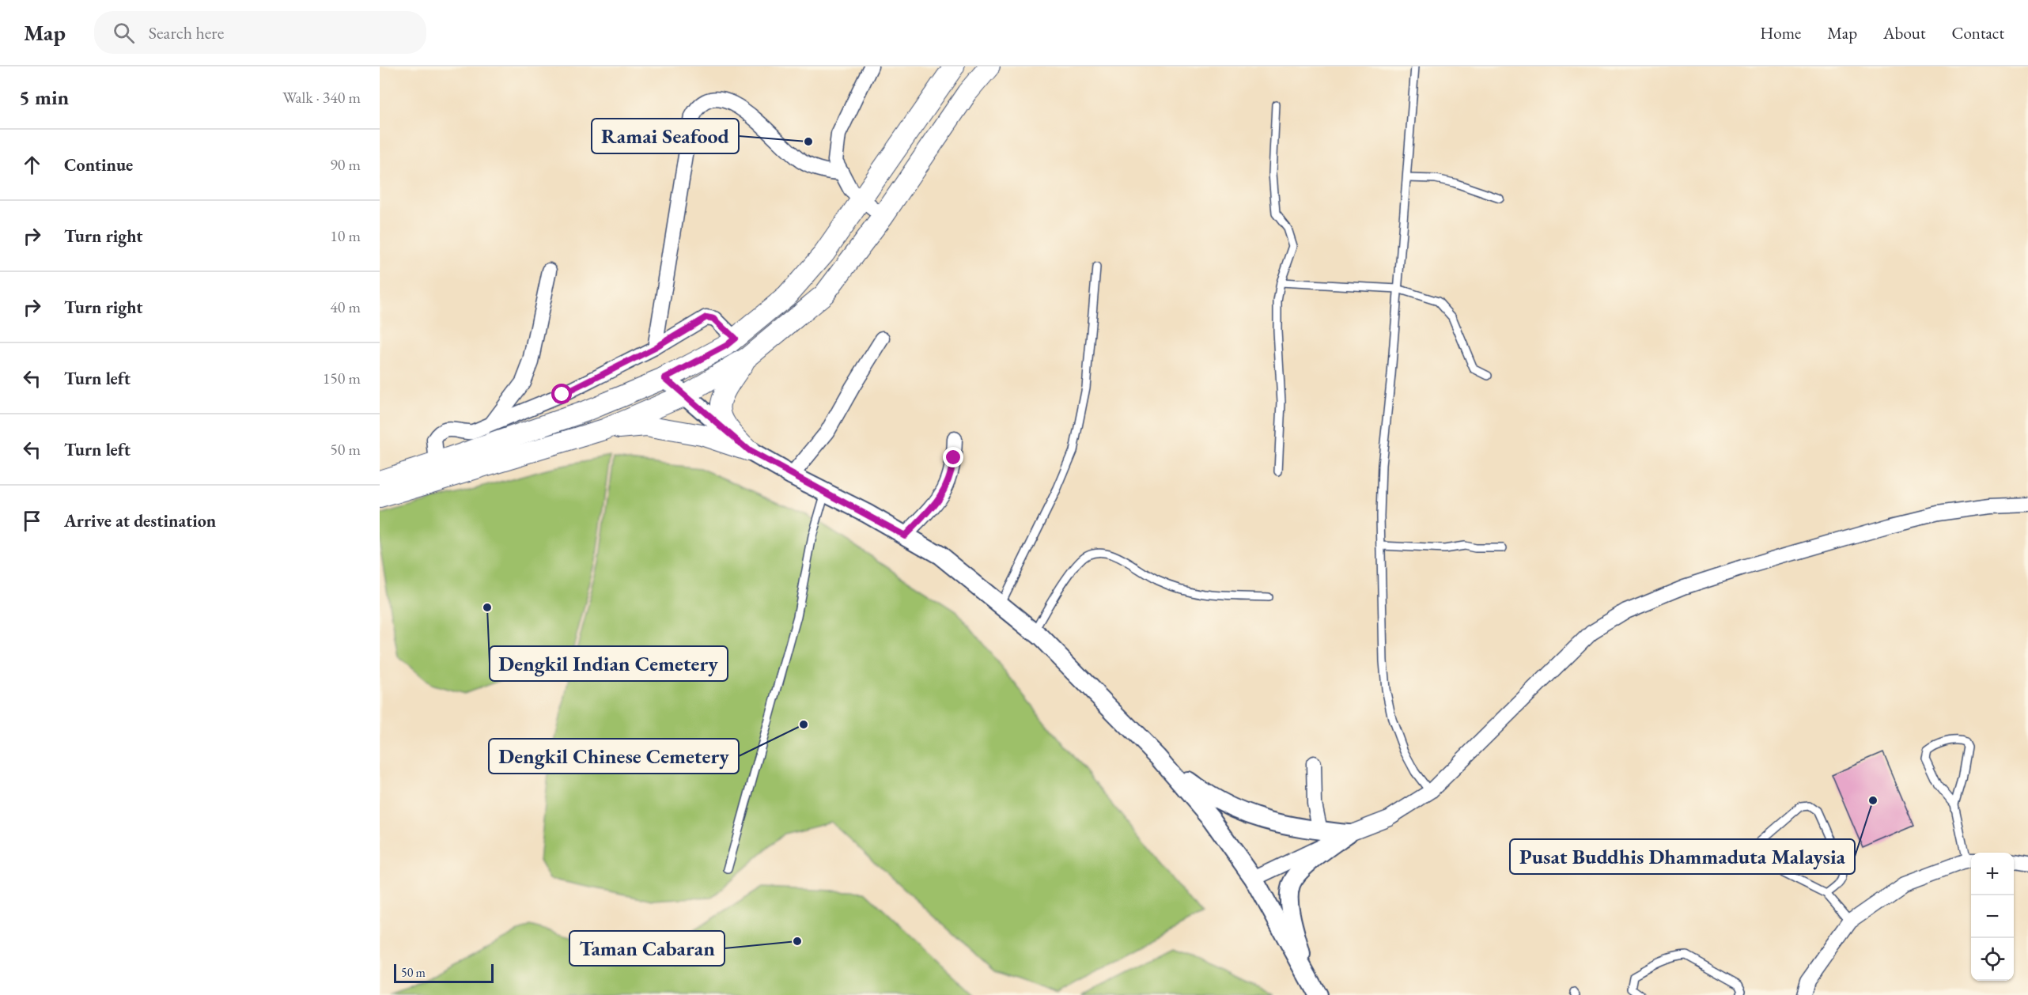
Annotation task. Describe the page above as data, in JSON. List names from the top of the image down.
{
  "places": [
    "Ramai Seafood",
    "Dengkil Indian Cemetery",
    "Dengkil Chinese Cemetery",
    "Pusat Buddhis Dhammaduta Malaysia",
    "Taman Cabaran"
  ],
  "scale_bar": "50 m",
  "page": {
    "header": "Map",
    "search": "Search here",
    "nav": [
      "Home",
      "Map",
      "About",
      "Contact"
    ],
    "heading": ["5 min", "Walk · 340 m"],
    "list": [
      ["Continue", "90 m"],
      ["Turn right", "10 m"],
      ["Turn right", "40 m"],
      ["Turn left", "150 m"],
      ["Turn left", "50 m"],
      "Arrive at destination"
    ],
    "map_buttons": ["+", "−"],
    "scale": "50 m"
  }
}
